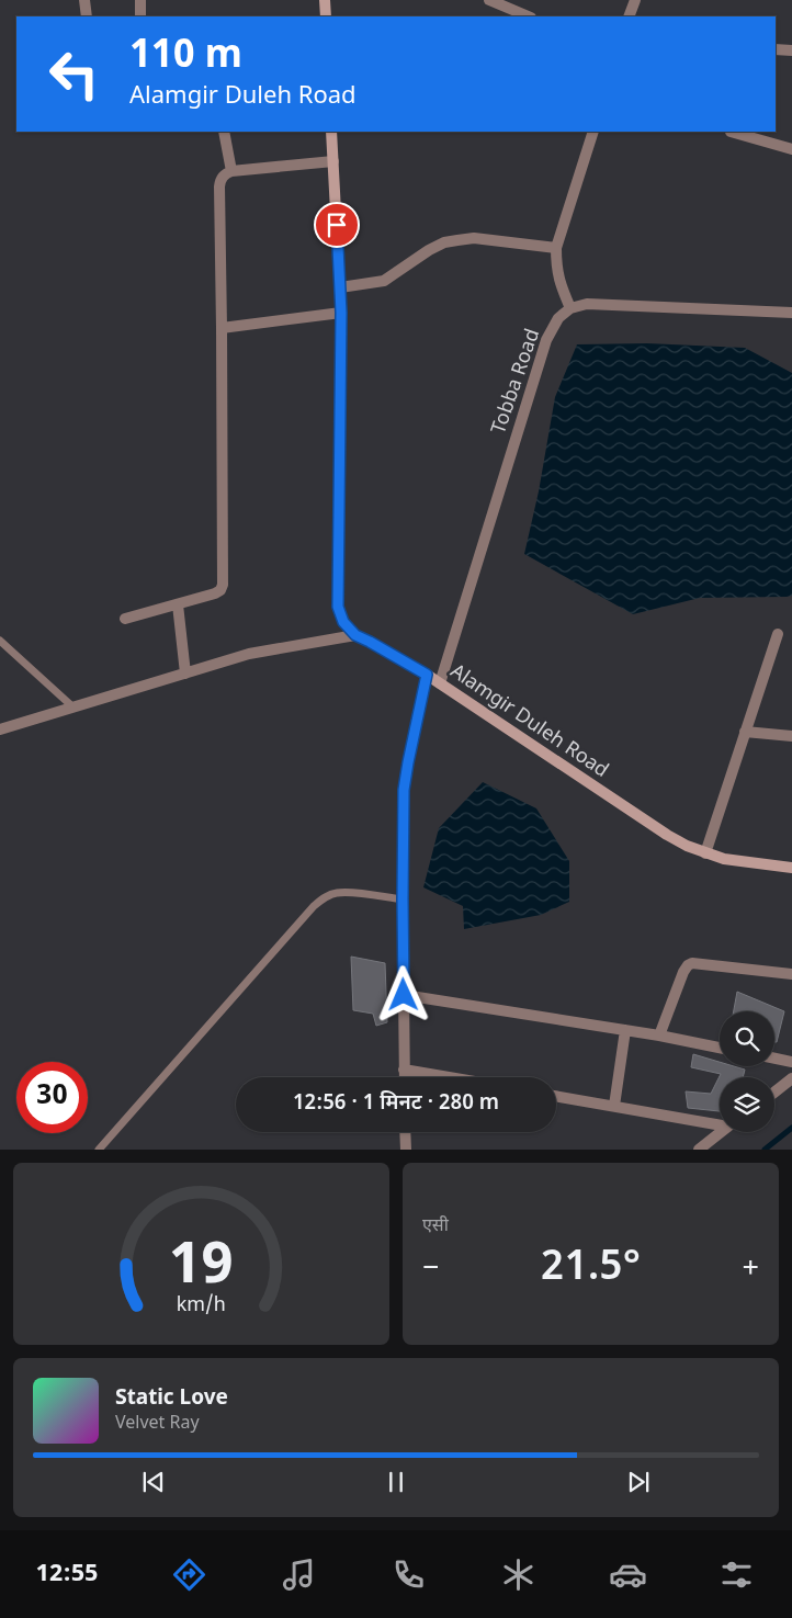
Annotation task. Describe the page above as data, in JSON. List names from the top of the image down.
{
  "streets": {
    "street": ["Tobba Road", "Alamgir Duleh Road"]
  },
  "crossings": [
    ["Tobba Road", "Alamgir Duleh Road"]
  ],
  "page": {
    "turn": ["110 m", "Alamgir Duleh Road"],
    "limit": "30",
    "trip": "12:56 · 1 मिनट · 280 m",
    "tile": "एसी",
    "heat": ["−", "21.5°", "+"],
    "song": ["Static Love", "Velvet Ray"],
    "tabs": "12:55",
    "gauge": ["19", "km/h"]
  }
}
